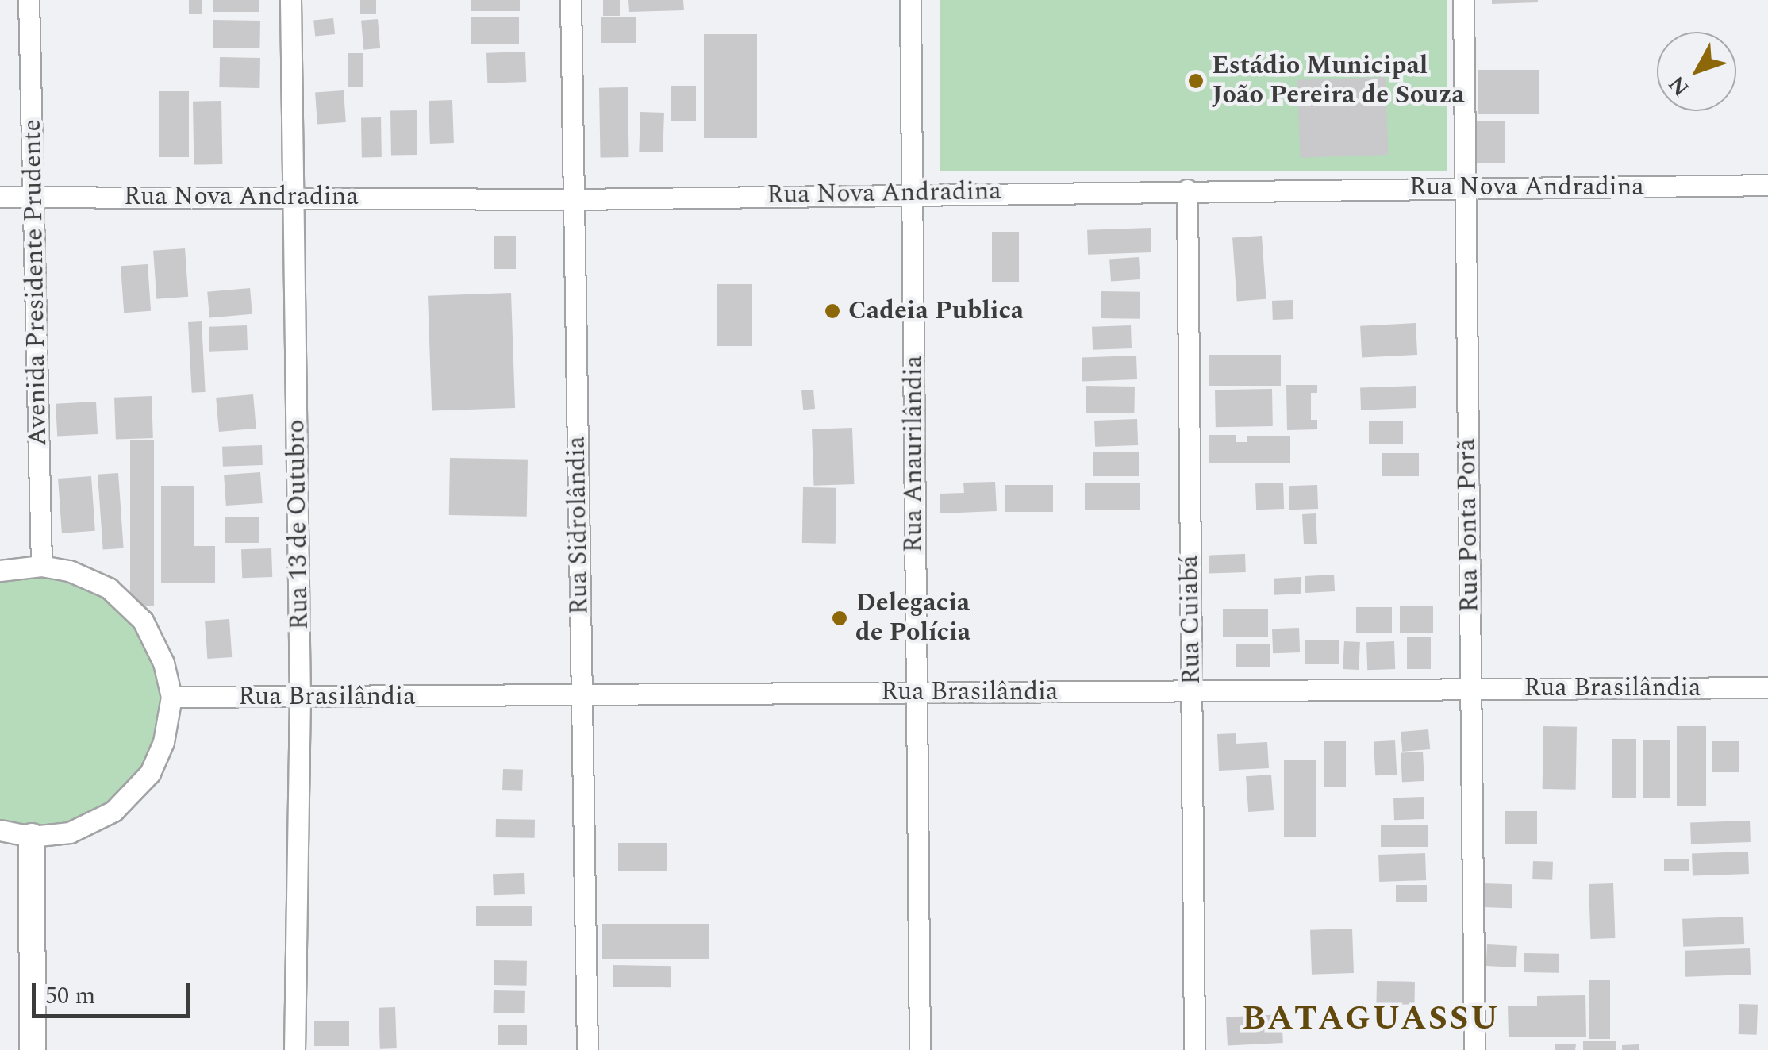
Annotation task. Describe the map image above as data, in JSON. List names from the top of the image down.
{
  "streets": {
    "street": [
      "Rua Nova Andradina",
      "Avenida Presidente Prudente",
      "Rua Anaurilândia",
      "Rua 13 de Outubro",
      "Rua Sidrolândia",
      "Rua Ponta Porã",
      "Rua Cuiabá",
      "Rua Brasilândia"
    ]
  },
  "crossings": [
    ["Rua Nova Andradina", "Avenida Presidente Prudente"],
    ["Rua Nova Andradina", "Rua Anaurilândia"],
    ["Rua Nova Andradina", "Rua 13 de Outubro"],
    ["Rua Nova Andradina", "Rua Sidrolândia"],
    ["Rua Nova Andradina", "Rua Ponta Porã"],
    ["Rua Nova Andradina", "Rua Cuiabá"],
    ["Rua Anaurilândia", "Rua Brasilândia"],
    ["Rua 13 de Outubro", "Rua Brasilândia"],
    ["Rua Sidrolândia", "Rua Brasilândia"],
    ["Rua Ponta Porã", "Rua Brasilândia"],
    ["Rua Cuiabá", "Rua Brasilândia"]
  ],
  "districts": ["BATAGUASSU"],
  "places": ["Estádio Municipal João Pereira de Souza", "Cadeia Publica", "Delegacia de Polícia"],
  "scale_bar": "50 m",
  "north": "bottom left"
}
